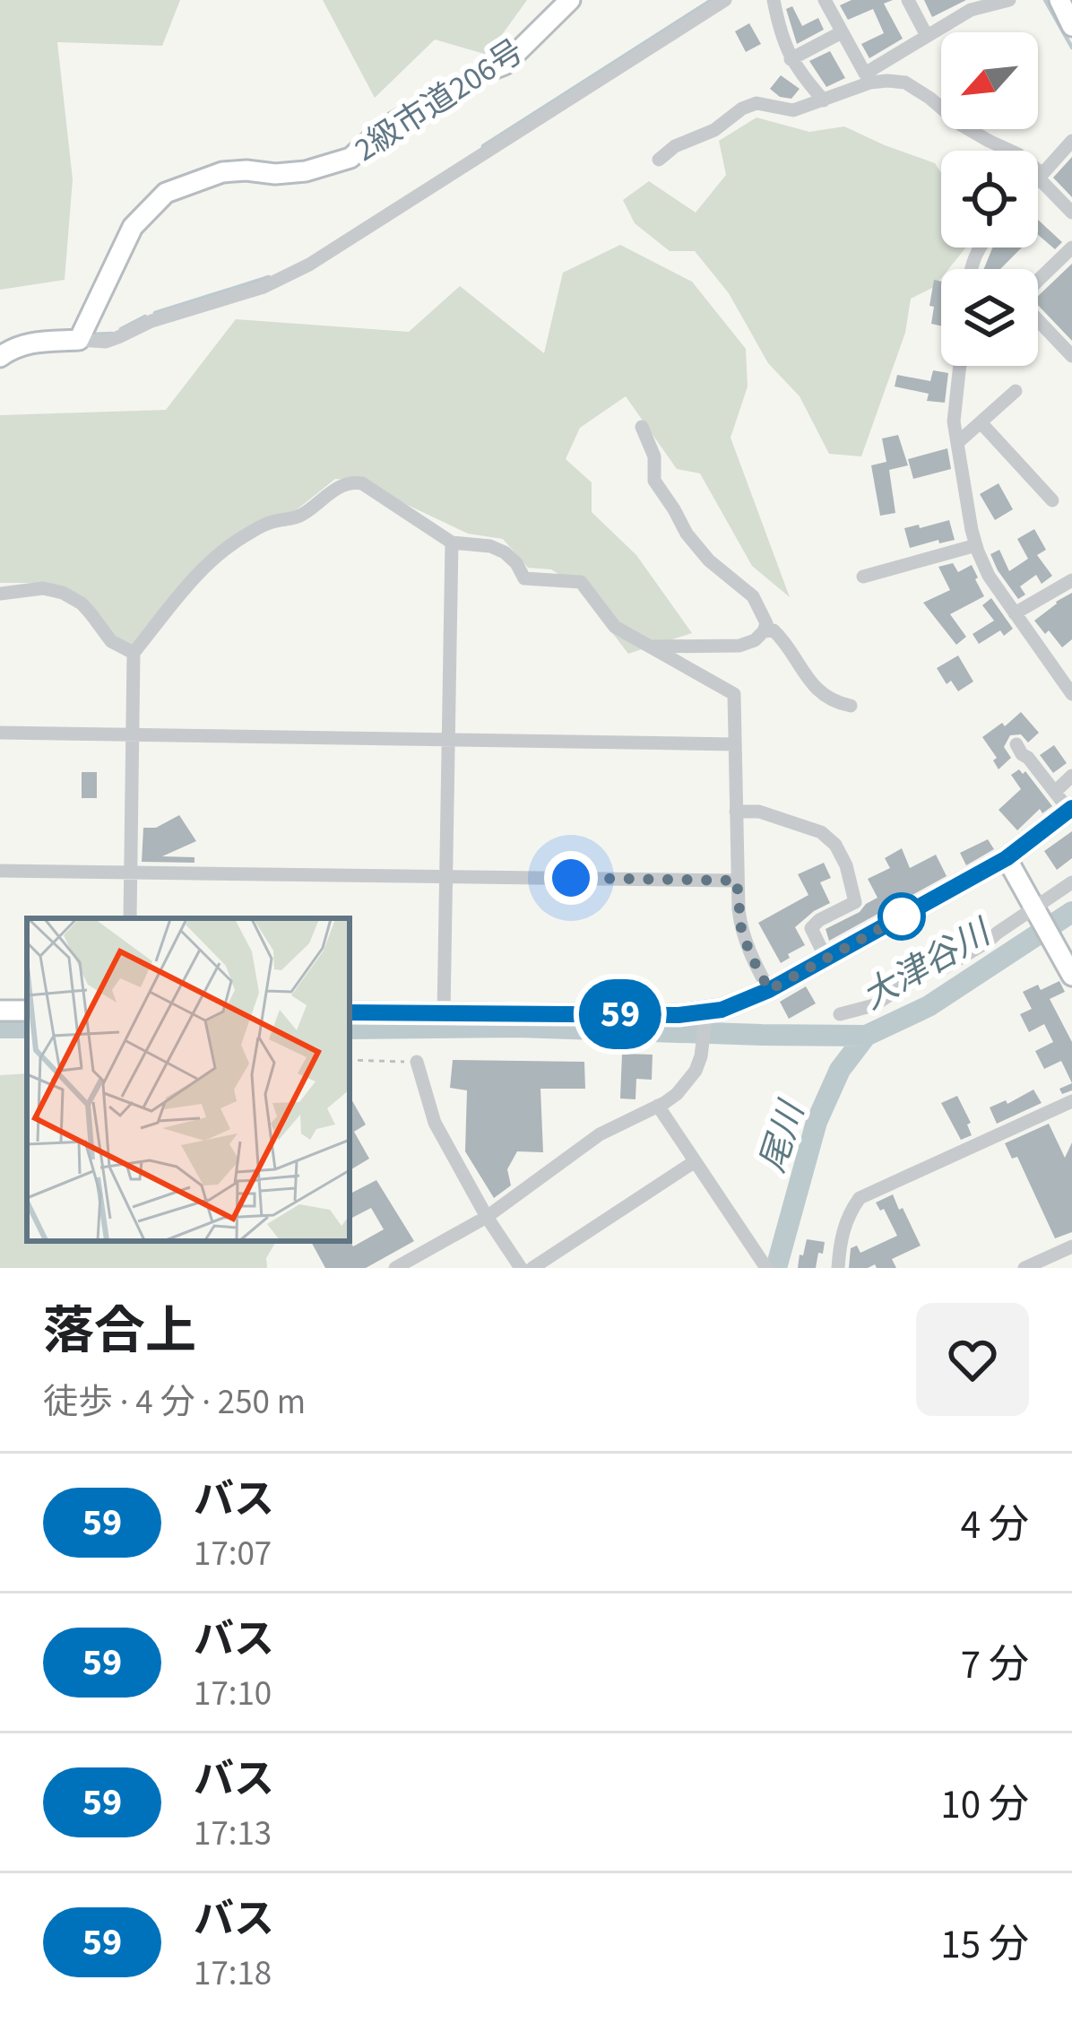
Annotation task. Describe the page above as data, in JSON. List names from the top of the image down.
{
  "streets": {
    "street": ["2級市道206号"]
  },
  "water": ["大津谷川", "尾川"],
  "lines": ["bus line 59"],
  "north": "bottom left",
  "page": {
    "on_map": "59",
    "heading": ["落合上", "徒歩 · 4 分 · 250 m"],
    "list": [
      {
        "mark": "59",
        "name": "バス",
        "note": "17:07",
        "value": "4 分"
      },
      {
        "mark": "59",
        "name": "バス",
        "note": "17:10",
        "value": "7 分"
      },
      {
        "mark": "59",
        "name": "バス",
        "note": "17:13",
        "value": "10 分"
      },
      {
        "mark": "59",
        "name": "バス",
        "note": "17:18",
        "value": "15 分"
      }
    ]
  }
}
